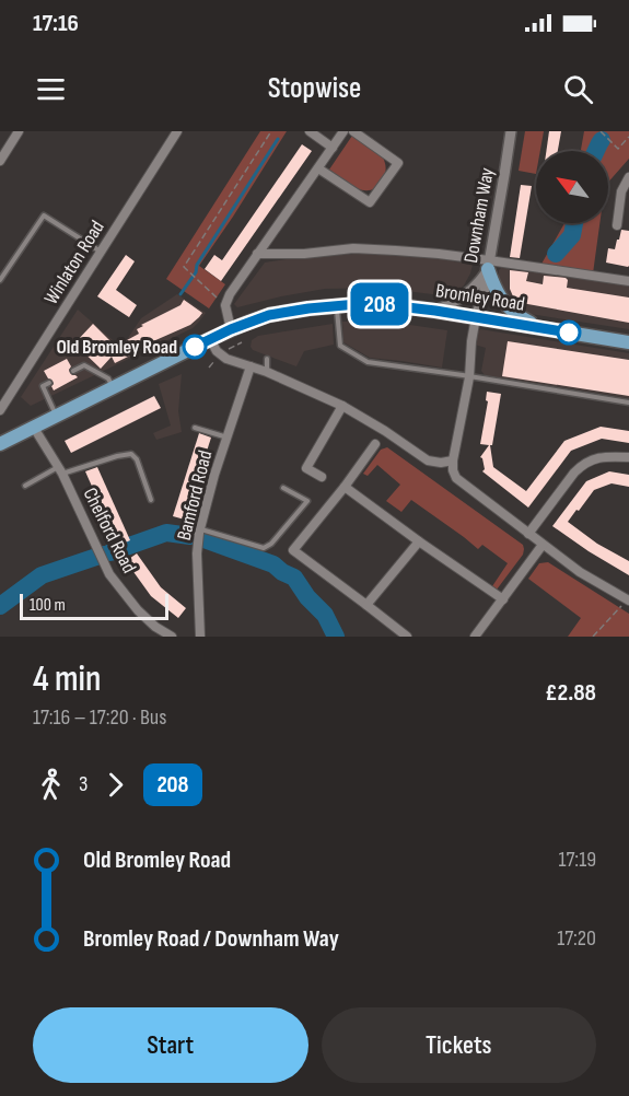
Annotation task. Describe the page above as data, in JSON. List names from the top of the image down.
{
  "streets": {
    "main road": ["Bromley Road"],
    "street": [
      "Downham Way",
      "Winlaton Road",
      "Bamford Road",
      "Chelford Road"
    ]
  },
  "crossings": [
    ["Downham Way", "Bromley Road"],
    ["Bromley Road", "Chelford Road"]
  ],
  "places": ["Old Bromley Road"],
  "lines": ["bus line 208"],
  "scale_bar": "100 m",
  "north": "top left",
  "page": {
    "status": "17:16",
    "header": "Stopwise",
    "on_map": "208",
    "scale": "100 m",
    "heading": ["4 min", "17:16 – 17:20 · Bus", "£2.88"],
    "legs": ["3", "208"],
    "list": [
      {
        "name": "Old Bromley Road",
        "value": "17:19"
      },
      {
        "name": "Bromley Road / Downham Way",
        "value": "17:20"
      }
    ],
    "buttons": ["Start", "Tickets"]
  }
}
